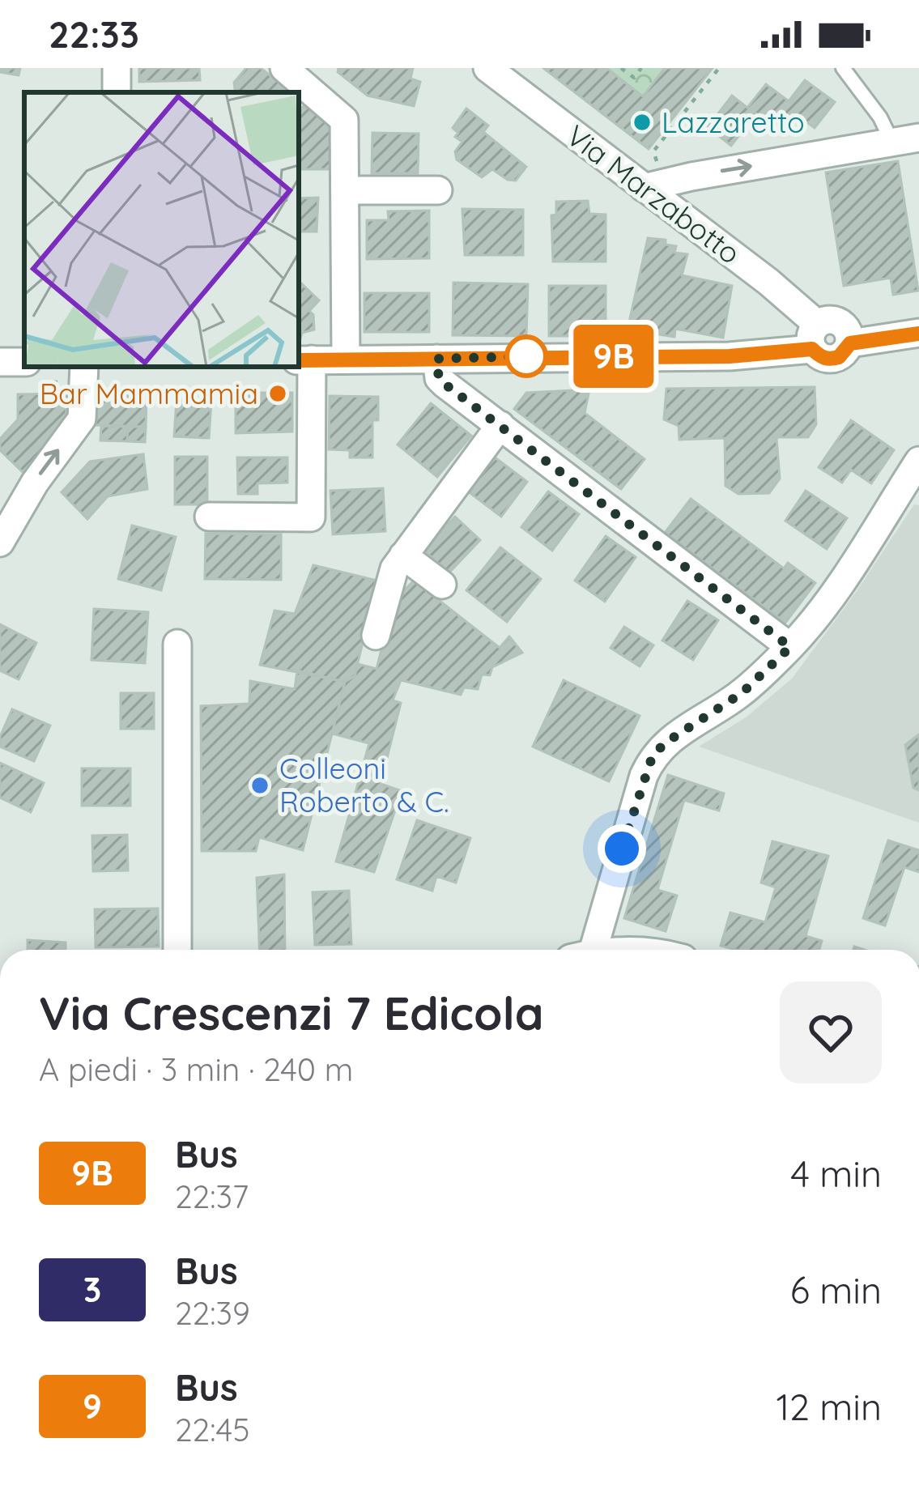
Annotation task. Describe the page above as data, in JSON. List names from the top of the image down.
{
  "streets": {
    "street": ["Via Marzabotto"]
  },
  "places": ["Lazzaretto", "Bar Mammamia", "Colleoni Roberto & C."],
  "lines": ["bus line 9B"],
  "page": {
    "status": "22:33",
    "on_map": "9B",
    "heading": ["Via Crescenzi 7 Edicola", "A piedi · 3 min · 240 m"],
    "list": [
      {
        "mark": "9B",
        "name": "Bus",
        "note": "22:37",
        "value": "4 min"
      },
      {
        "mark": "3",
        "name": "Bus",
        "note": "22:39",
        "value": "6 min"
      },
      {
        "mark": "9",
        "name": "Bus",
        "note": "22:45",
        "value": "12 min"
      }
    ]
  }
}
